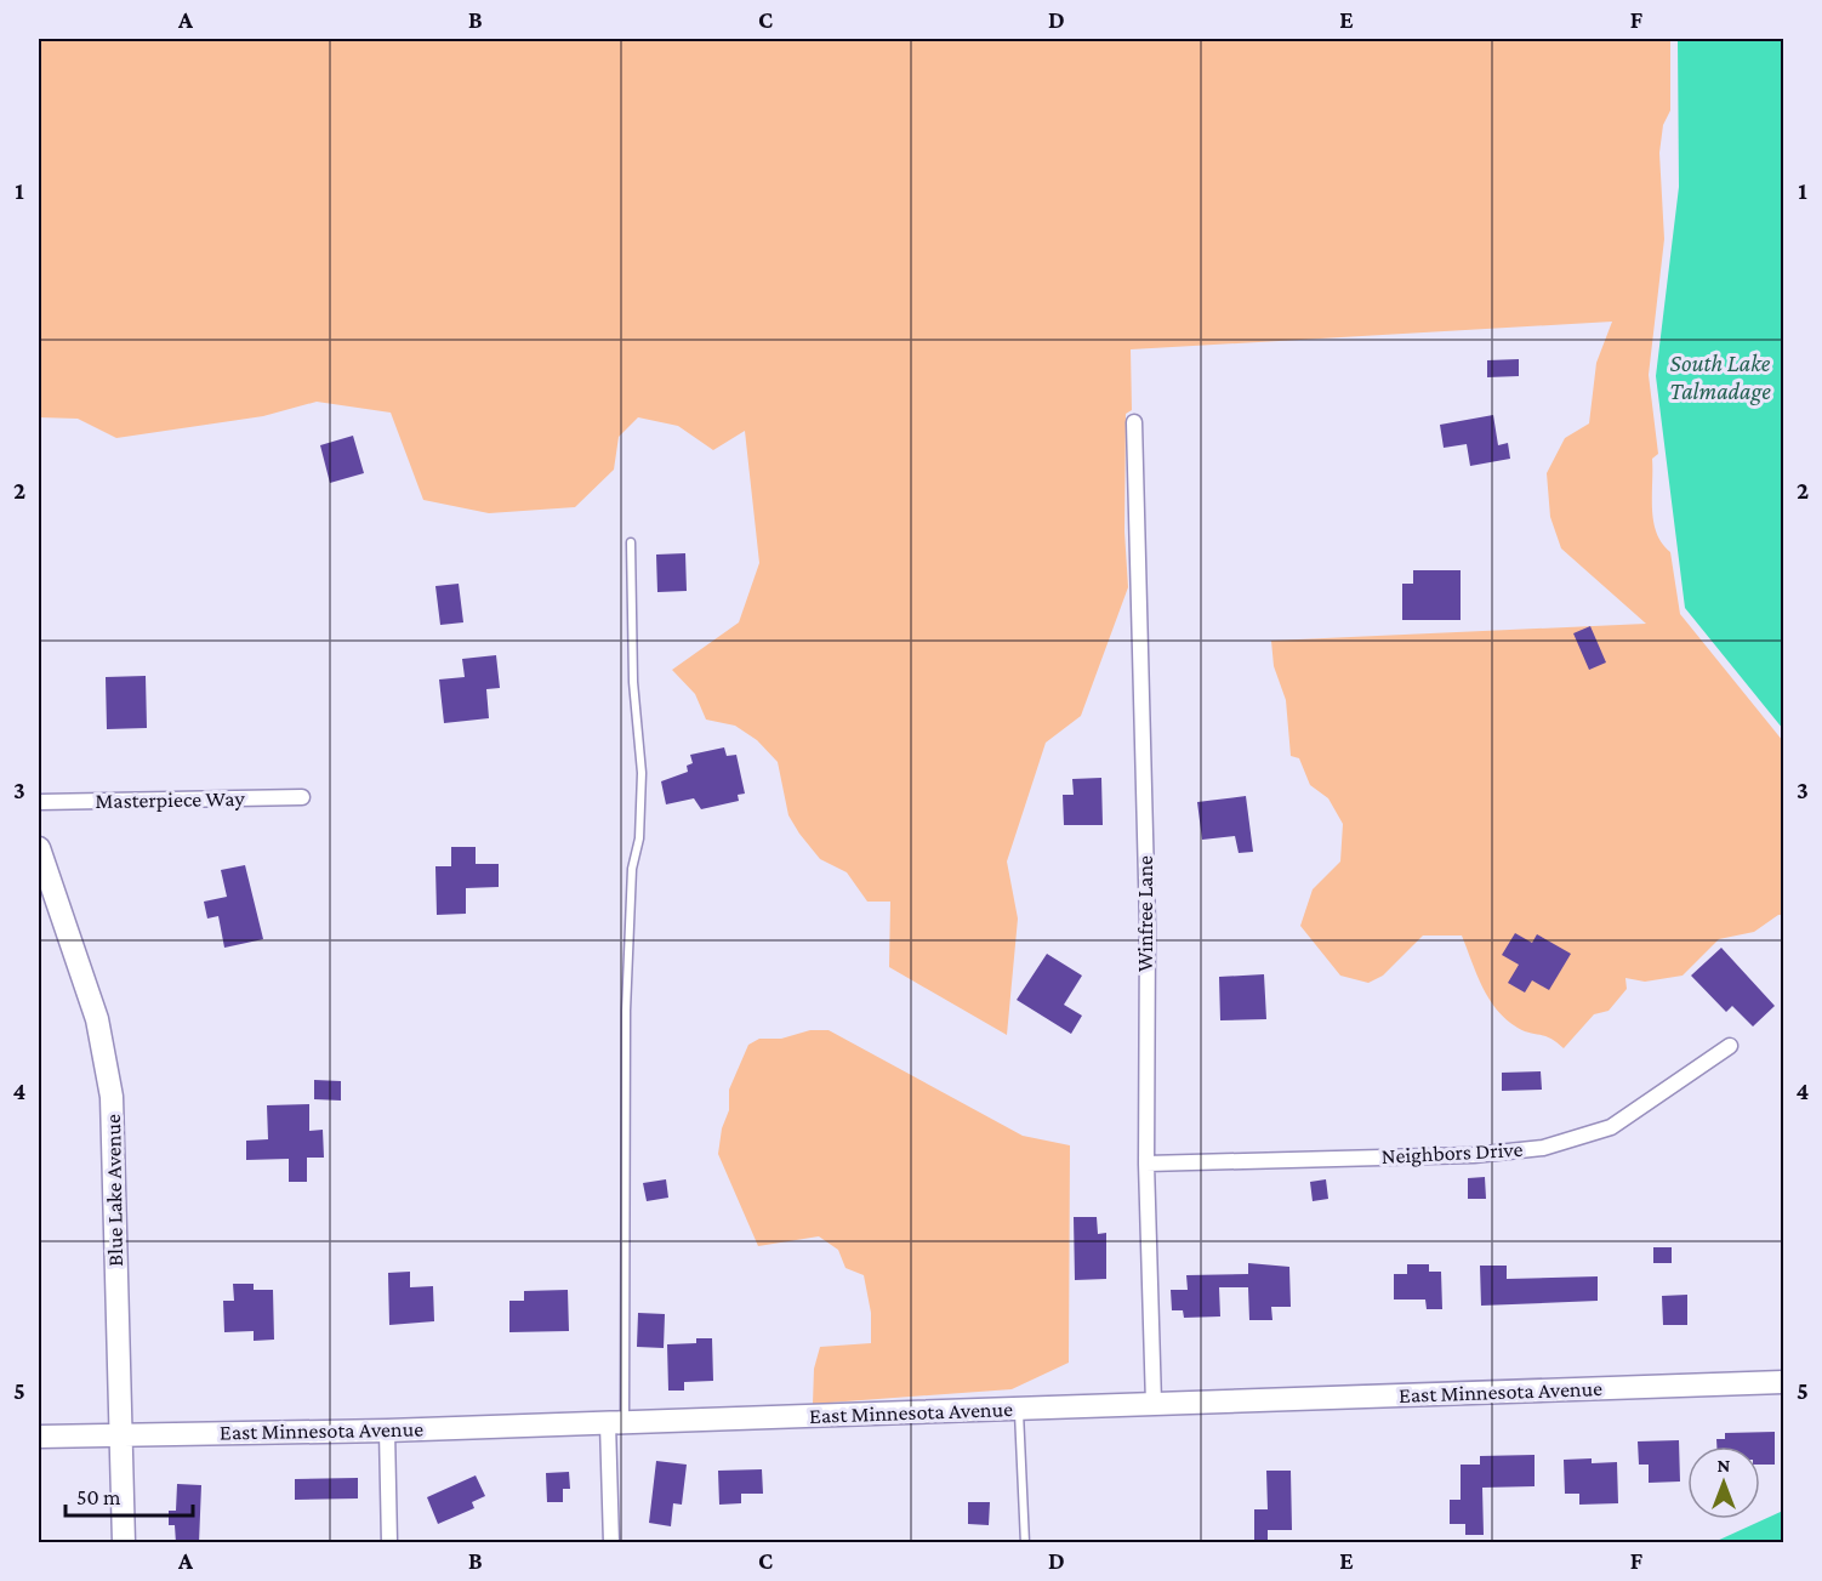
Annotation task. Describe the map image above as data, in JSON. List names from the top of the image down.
{
  "streets": {
    "street": [
      "Masterpiece Way",
      "Winfree Lane",
      "Neighbors Drive",
      "Blue Lake Avenue",
      "East Minnesota Avenue"
    ]
  },
  "crossings": [
    ["Winfree Lane", "Neighbors Drive"],
    ["Winfree Lane", "East Minnesota Avenue"],
    ["Blue Lake Avenue", "East Minnesota Avenue"]
  ],
  "water": ["South Lake Talmadage"],
  "scale_bar": "50 m",
  "north": "top",
  "grid": {
    "columns": [
      "A",
      "B",
      "C",
      "D",
      "E",
      "F"
    ],
    "rows": [
      "1",
      "2",
      "3",
      "4",
      "5"
    ]
  }
}
